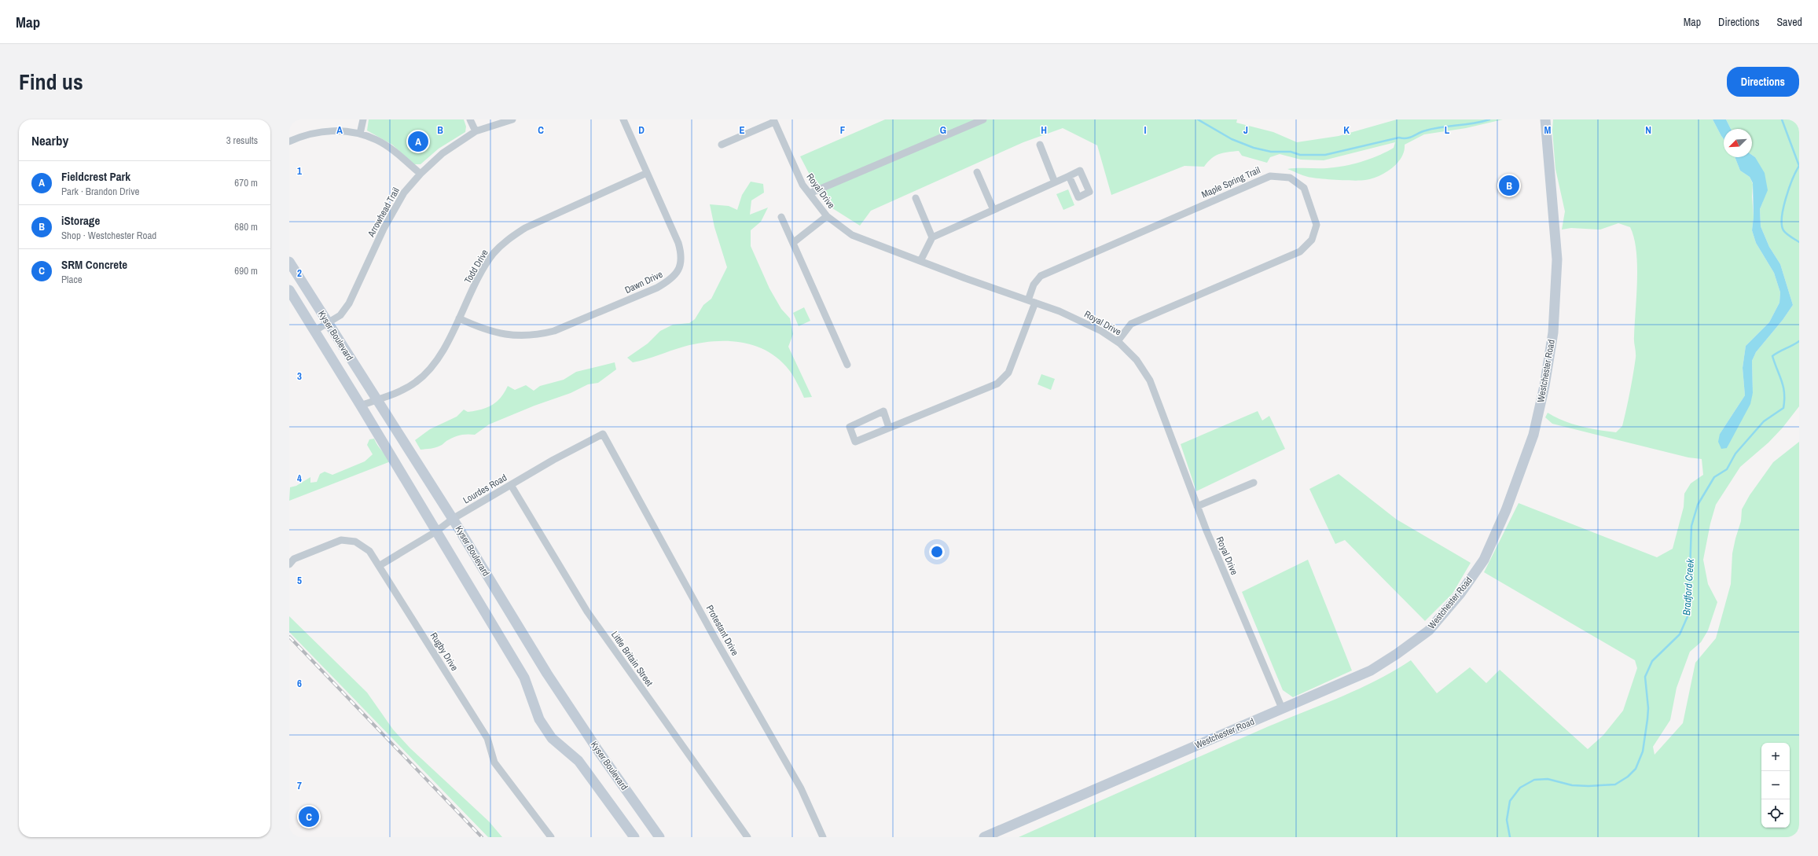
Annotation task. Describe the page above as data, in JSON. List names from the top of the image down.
{
  "streets": {
    "street": [
      "Maple Spring Trail",
      "Royal Drive",
      "Arrowhead Trail",
      "Todd Drive",
      "Dawn Drive",
      "Kyser Boulevard",
      "Westchester Road",
      "Lourdes Road",
      "Protestant Drive",
      "Rugby Drive",
      "Little Britain Street"
    ]
  },
  "crossings": [
    ["Maple Spring Trail", "Royal Drive"],
    ["Royal Drive", "Westchester Road"],
    ["Arrowhead Trail", "Kyser Boulevard"],
    ["Todd Drive", "Dawn Drive"],
    ["Todd Drive", "Kyser Boulevard"],
    ["Kyser Boulevard", "Lourdes Road"],
    ["Lourdes Road", "Protestant Drive"],
    ["Lourdes Road", "Rugby Drive"],
    ["Lourdes Road", "Little Britain Street"]
  ],
  "water": ["Bradford Creek"],
  "north": "bottom left",
  "page": {
    "header": "Map",
    "nav": ["Map", "Directions", "Saved"],
    "title": "Find us",
    "buttons": "Directions",
    "heading": ["Nearby", "3 results"],
    "pins": ["A", "B", "C"],
    "list": [
      {
        "mark": "A",
        "name": "Fieldcrest Park",
        "note": "Park · Brandon Drive",
        "value": "670 m"
      },
      {
        "mark": "B",
        "name": "iStorage",
        "note": "Shop · Westchester Road",
        "value": "680 m"
      },
      {
        "mark": "C",
        "name": "SRM Concrete",
        "note": "Place",
        "value": "690 m"
      }
    ],
    "map_buttons": ["+", "−"]
  },
  "grid": {
    "columns": [
      "A",
      "B",
      "C",
      "D",
      "E",
      "F",
      "G",
      "H",
      "I",
      "J",
      "K",
      "L",
      "M",
      "N"
    ],
    "rows": [
      "1",
      "2",
      "3",
      "4",
      "5",
      "6",
      "7"
    ]
  }
}
